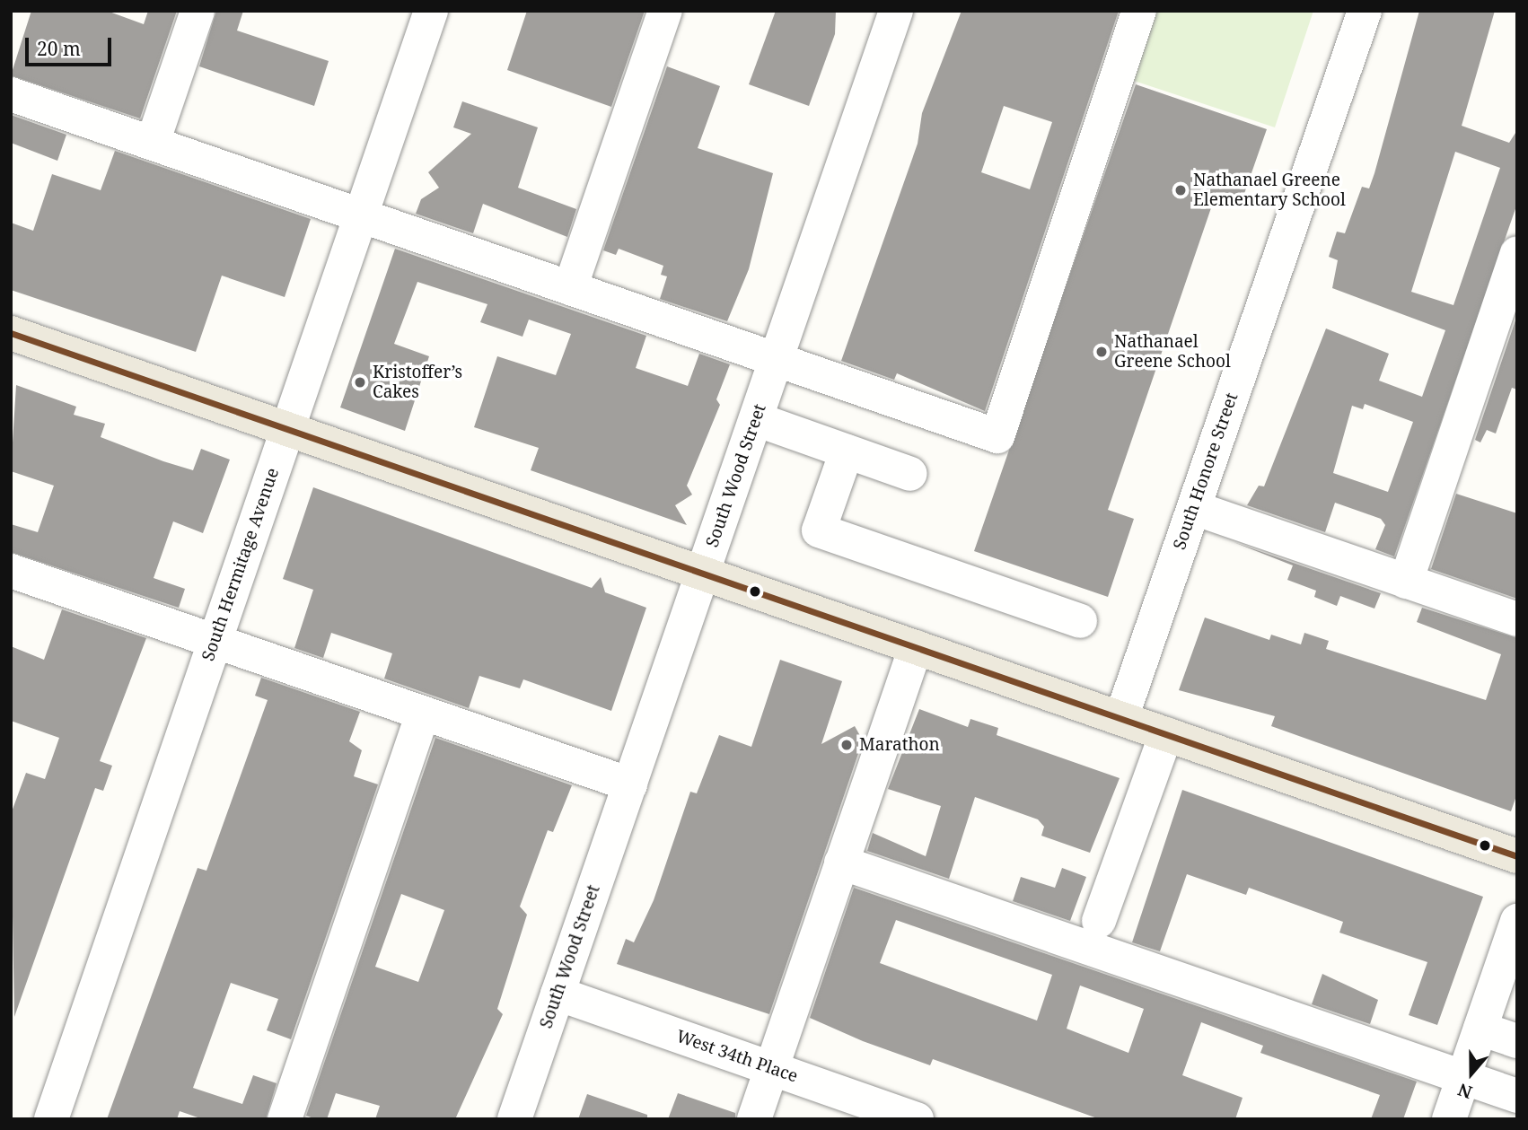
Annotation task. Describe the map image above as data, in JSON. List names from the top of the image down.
{
  "streets": {
    "street": [
      "South Honore Street",
      "South Wood Street",
      "South Hermitage Avenue",
      "West 34th Place"
    ]
  },
  "crossings": [
    ["South Wood Street", "West 34th Place"]
  ],
  "places": [
    "Nathanael Greene Elementary School",
    "Nathanael Greene School",
    "Kristoffer’s Cakes",
    "Marathon"
  ],
  "scale_bar": "20 m",
  "north": "bottom"
}
